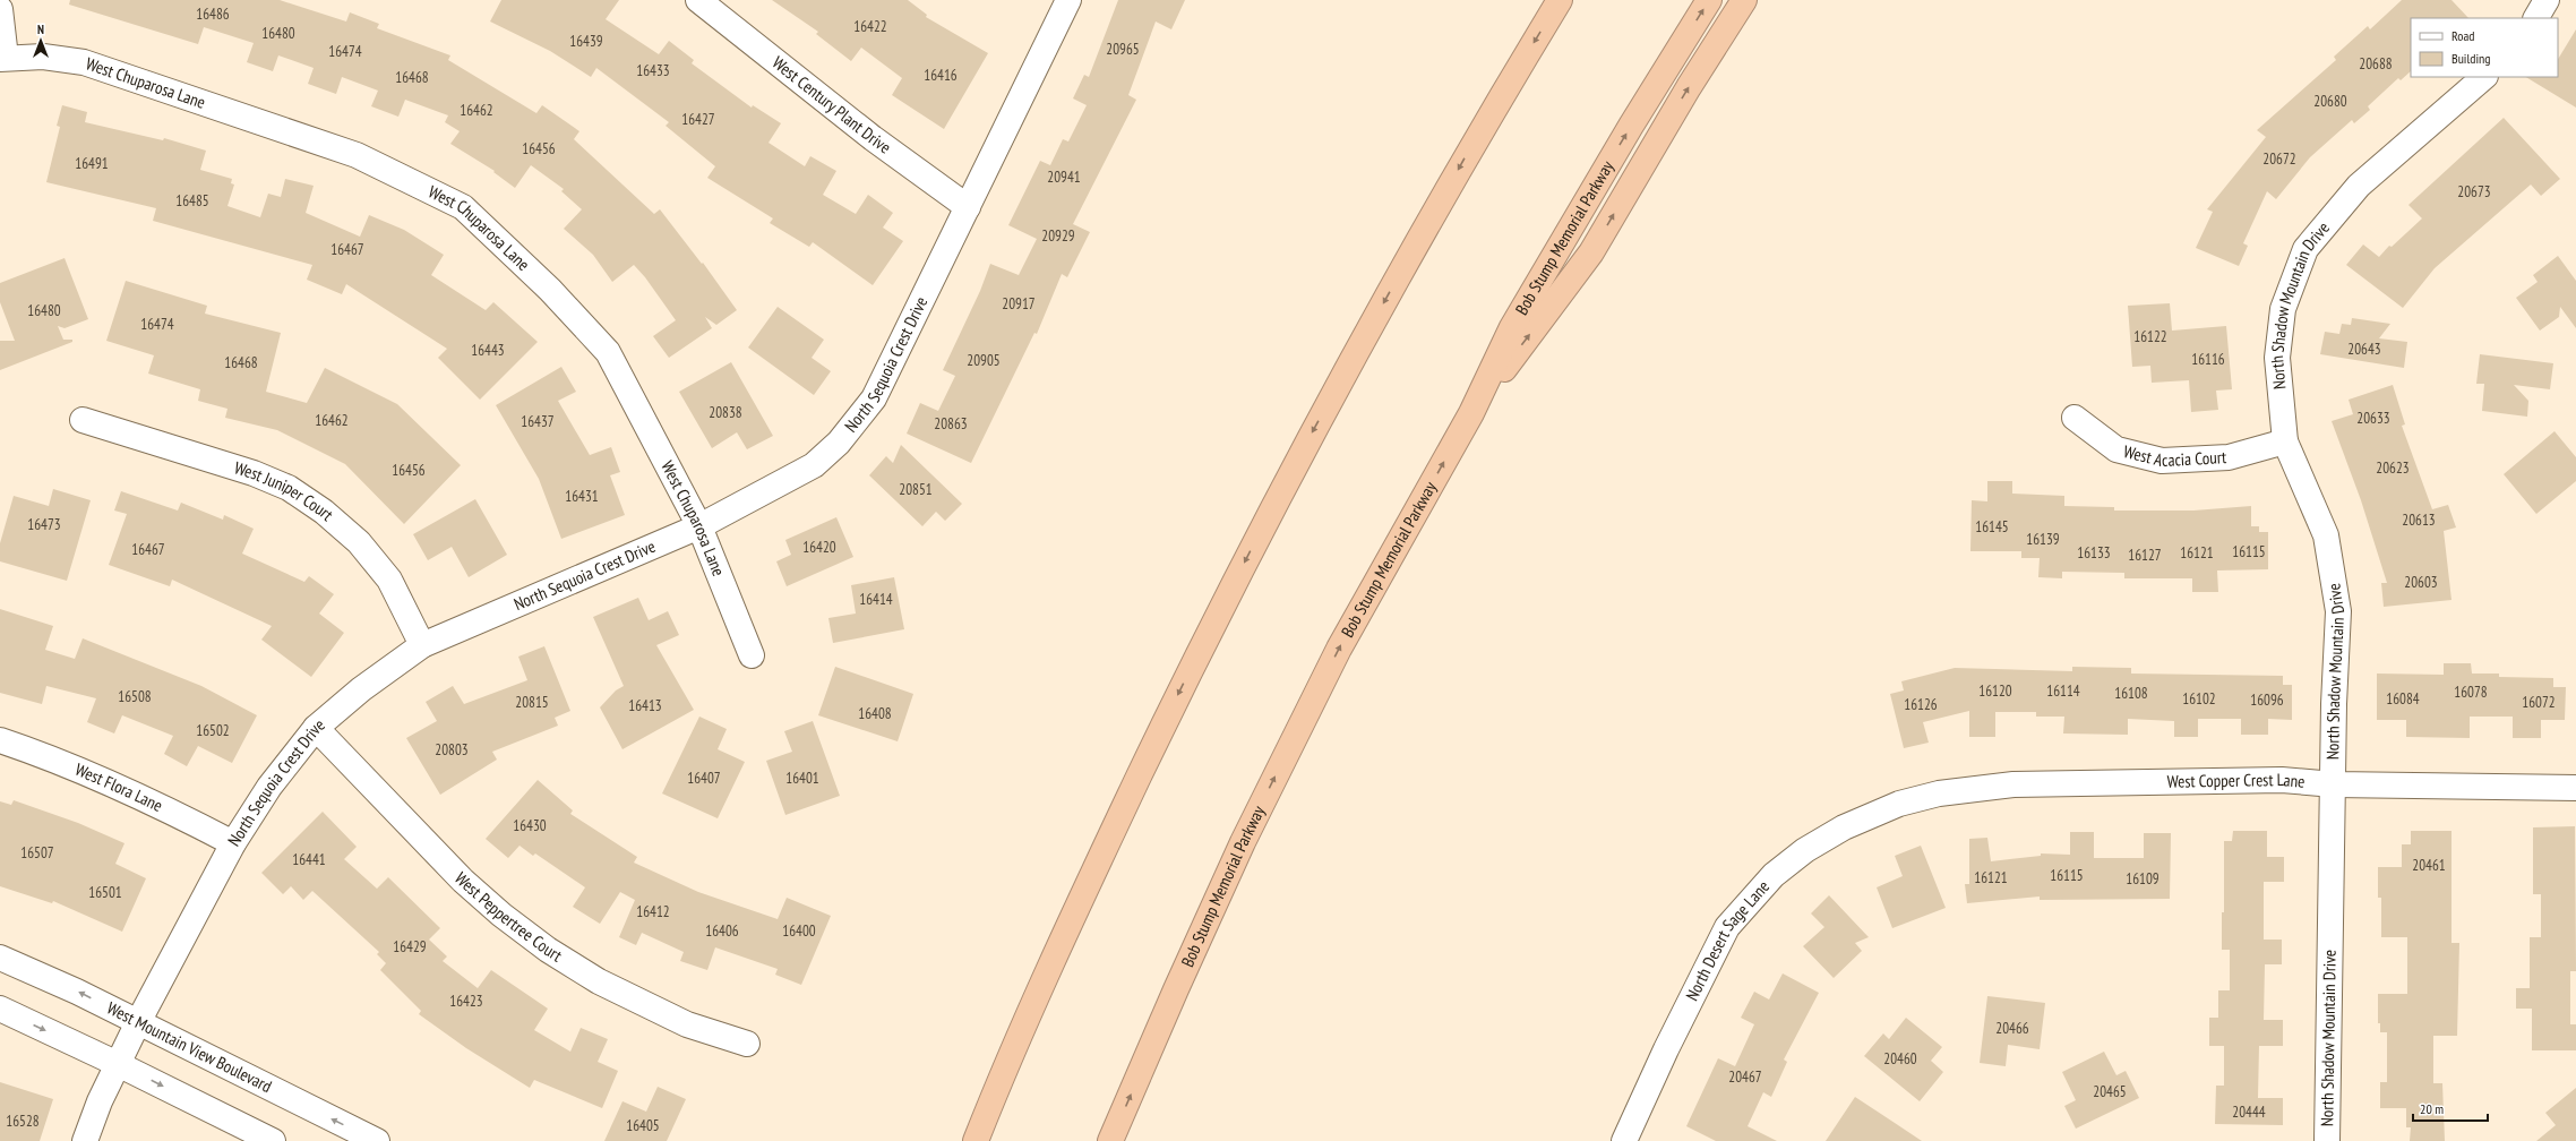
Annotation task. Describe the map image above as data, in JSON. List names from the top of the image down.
{
  "streets": {
    "highway": ["Bob Stump Memorial Parkway"],
    "street": [
      "West Chuparosa Lane",
      "West Century Plant Drive",
      "North Shadow Mountain Drive",
      "North Sequoia Crest Drive",
      "West Acacia Court",
      "West Juniper Court",
      "West Copper Crest Lane",
      "West Flora Lane",
      "West Peppertree Court",
      "North Desert Sage Lane",
      "West Mountain View Boulevard"
    ]
  },
  "crossings": [
    ["West Chuparosa Lane", "North Sequoia Crest Drive"],
    ["West Century Plant Drive", "North Sequoia Crest Drive"],
    ["North Shadow Mountain Drive", "West Acacia Court"],
    ["North Shadow Mountain Drive", "West Copper Crest Lane"],
    ["North Sequoia Crest Drive", "West Juniper Court"],
    ["North Sequoia Crest Drive", "West Flora Lane"],
    ["North Sequoia Crest Drive", "West Peppertree Court"],
    ["North Sequoia Crest Drive", "West Mountain View Boulevard"],
    ["West Copper Crest Lane", "North Desert Sage Lane"]
  ],
  "house_numbers": [
    "16486",
    "16422",
    "16480",
    "16439",
    "20965",
    "16474",
    "20688",
    "16433",
    "16416",
    "16468",
    "20680",
    "16462",
    "16427",
    "16456",
    "20672",
    "16491",
    "20941",
    "20673",
    "16485",
    "20929",
    "16467",
    "20917",
    "16480",
    "16474",
    "16122",
    "20643",
    "16443",
    "16116",
    "20905",
    "16468",
    "20838",
    "20633",
    "16462",
    "16437",
    "20863",
    "20623",
    "16456",
    "20851",
    "16431",
    "20613",
    "16473",
    "16145",
    "16139",
    "16420",
    "16467",
    "16115",
    "16133",
    "16121",
    "16127",
    "20603",
    "16414",
    "16120",
    "16114",
    "16078",
    "16108",
    "16508",
    "16102",
    "16084",
    "16096",
    "20815",
    "16072",
    "16126",
    "16413",
    "16408",
    "16502",
    "20803",
    "16407",
    "16401",
    "16430",
    "16507",
    "16441",
    "20461",
    "16115",
    "16121",
    "16109",
    "16501",
    "16412",
    "16406",
    "16400",
    "16429",
    "16423",
    "20466",
    "20460",
    "20467",
    "20465",
    "20444",
    "16528",
    "16405"
  ],
  "legend": ["Road", "Building"],
  "scale_bar": "20 m",
  "north": "top"
}
